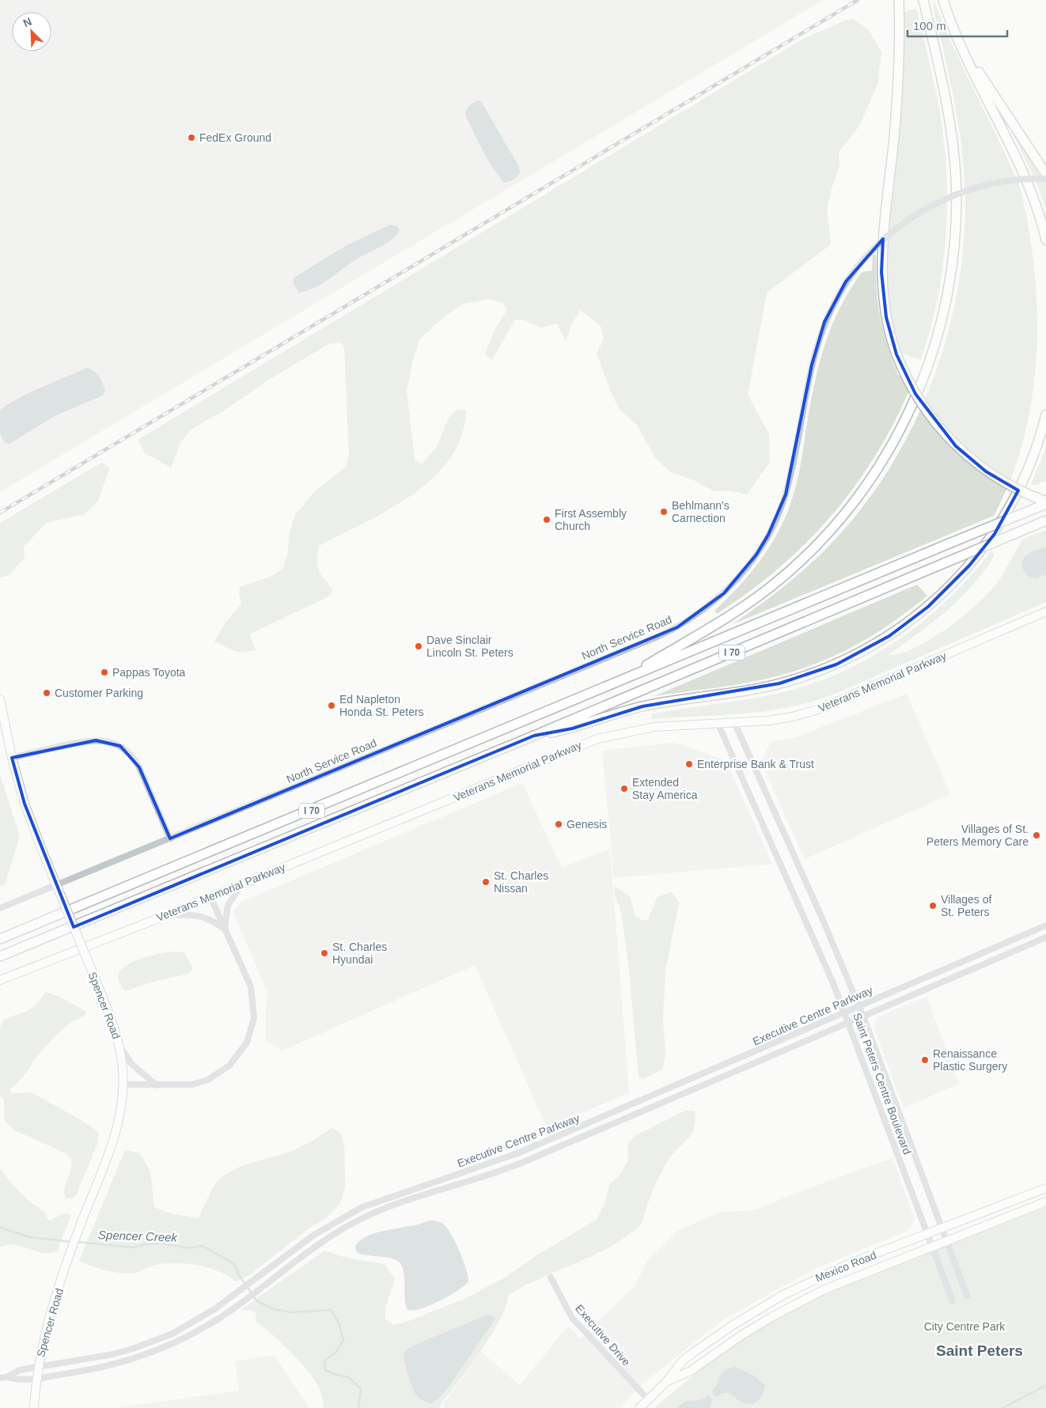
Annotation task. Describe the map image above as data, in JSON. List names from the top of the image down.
{
  "streets": {
    "highway": ["I 70"],
    "main road": ["Veterans Memorial Parkway", "Spencer Road", "Mexico Road"],
    "street": [
      "North Service Road",
      "Executive Centre Parkway",
      "Saint Peters Centre Boulevard",
      "Executive Drive"
    ]
  },
  "crossings": [
    ["Veterans Memorial Parkway", "Saint Peters Centre Boulevard"],
    ["Spencer Road", "Executive Centre Parkway"],
    ["Executive Centre Parkway", "Saint Peters Centre Boulevard"],
    ["Saint Peters Centre Boulevard", "Mexico Road"],
    ["Mexico Road", "Executive Drive"]
  ],
  "districts": ["Saint Peters"],
  "water": ["Spencer Creek"],
  "parks": ["City Centre Park"],
  "places": [
    "FedEx Ground",
    "Behlmann's Carnection",
    "First Assembly Church",
    "Dave Sinclair Lincoln St. Peters",
    "Pappas Toyota",
    "Customer Parking",
    "Ed Napleton Honda St. Peters",
    "Enterprise Bank & Trust",
    "Extended Stay America",
    "Genesis",
    "Villages of St. Peters Memory Care",
    "St. Charles Nissan",
    "Villages of St. Peters",
    "St. Charles Hyundai",
    "Renaissance Plastic Surgery"
  ],
  "scale_bar": "100 m",
  "north": "top left"
}
